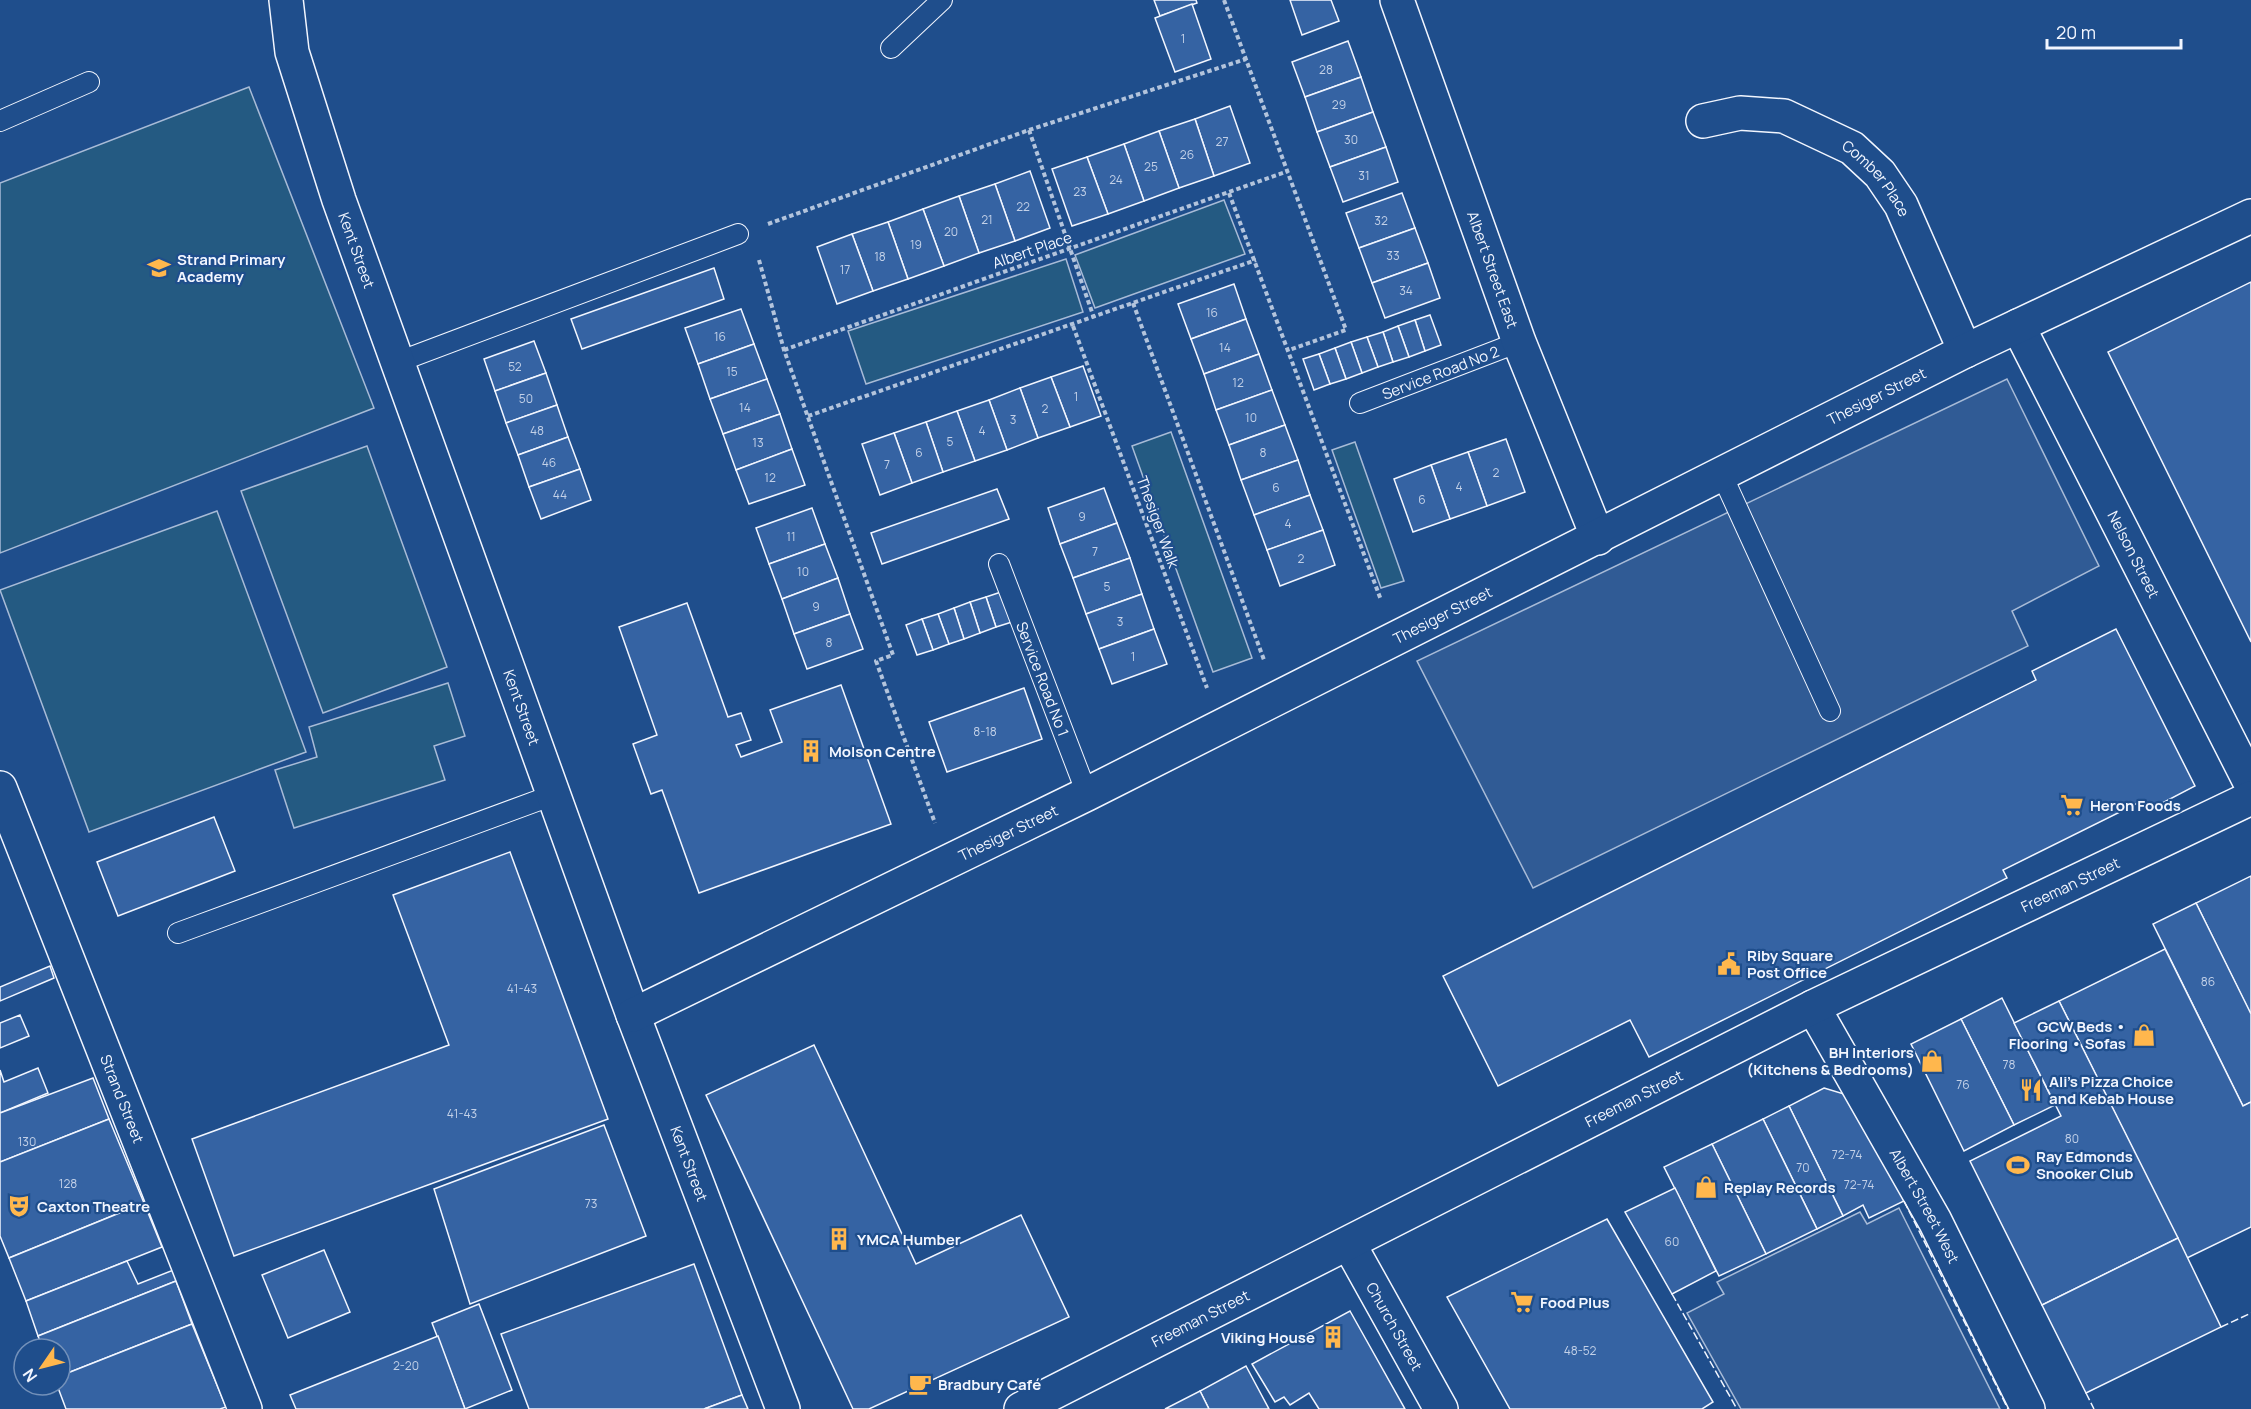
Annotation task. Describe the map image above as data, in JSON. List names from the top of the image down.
{
  "streets": {
    "street": [
      "Comber Place",
      "Kent Street",
      "Albert Street East",
      "Thesiger Street",
      "Nelson Street",
      "Freeman Street",
      "Strand Street",
      "Albert Street West",
      "Church Street"
    ],
    "lane": ["Service Road No 2", "Service Road No 1"],
    "path": ["Albert Place", "Thesiger Walk"]
  },
  "crossings": [
    ["Comber Place", "Thesiger Street"],
    ["Kent Street", "Thesiger Street"],
    ["Albert Street East", "Service Road No 2"],
    ["Albert Street East", "Thesiger Street"],
    ["Thesiger Street", "Thesiger Walk"],
    ["Thesiger Street", "Nelson Street"],
    ["Thesiger Street", "Service Road No 1"],
    ["Freeman Street", "Albert Street West"],
    ["Freeman Street", "Church Street"]
  ],
  "places": {
    "school or university": ["Strand Primary Academy"],
    "building": ["Molson Centre", "YMCA Humber", "Viking House"],
    "supermarket": ["Heron Foods", "Food Plus"],
    "public building": ["Riby Square Post Office"],
    "shop": ["GCW Beds • Flooring • Sofas", "BH Interiors (Kitchens & Bedrooms)", "Replay Records"],
    "restaurant": ["Ali's Pizza Choice and Kebab House"],
    "sports": ["Ray Edmonds Snooker Club"],
    "theatre": ["Caxton Theatre"],
    "cafe": ["Bradbury Café"]
  },
  "house_numbers": [
    "1",
    "28",
    "29",
    "30",
    "27",
    "26",
    "25",
    "31",
    "24",
    "23",
    "22",
    "21",
    "32",
    "20",
    "19",
    "33",
    "18",
    "17",
    "34",
    "16",
    "16",
    "14",
    "52",
    "15",
    "12",
    "1",
    "50",
    "14",
    "2",
    "10",
    "3",
    "48",
    "4",
    "5",
    "13",
    "6",
    "8",
    "46",
    "7",
    "2",
    "12",
    "4",
    "6",
    "44",
    "6",
    "9",
    "4",
    "11",
    "7",
    "2",
    "10",
    "5",
    "9",
    "3",
    "8",
    "1",
    "8-18",
    "86",
    "41-43",
    "78",
    "76",
    "41-43",
    "80",
    "130",
    "72-74",
    "70",
    "128",
    "72-74",
    "73",
    "60",
    "48-52",
    "2-20"
  ],
  "scale_bar": "20 m",
  "north": "bottom left"
}
